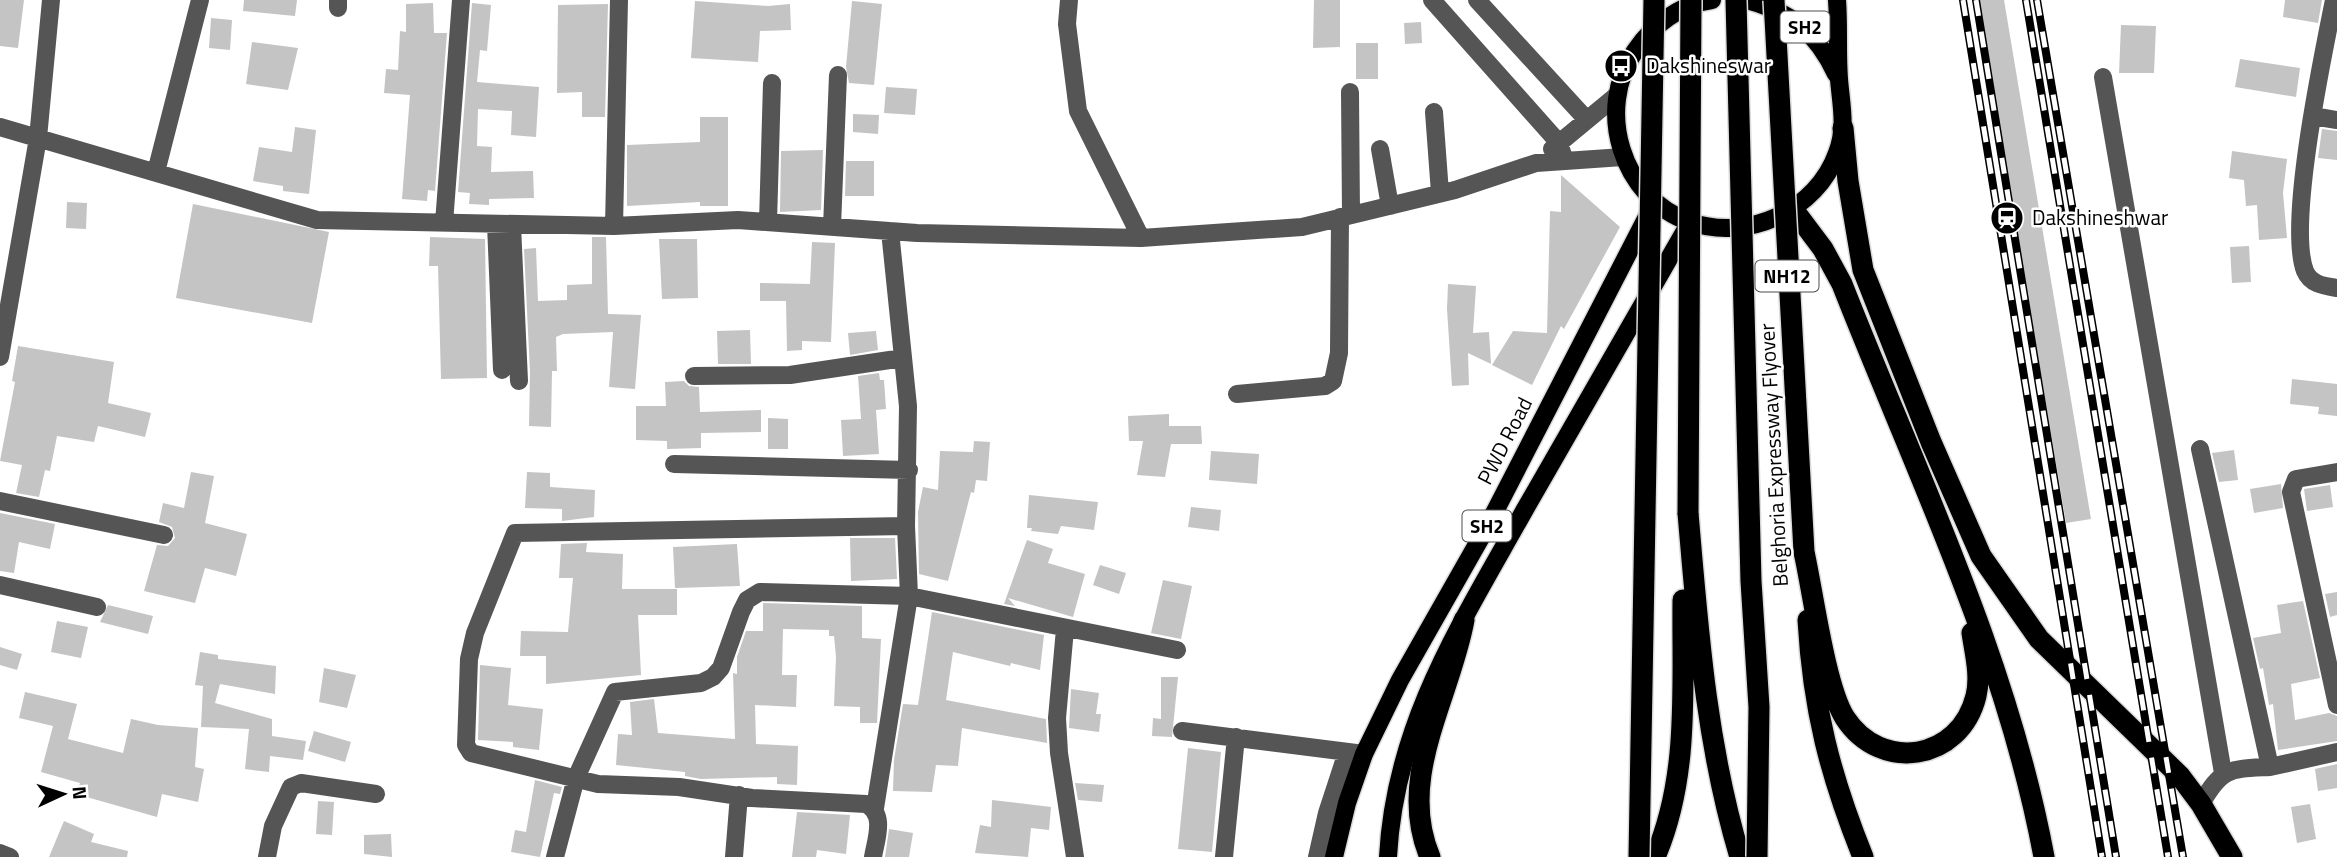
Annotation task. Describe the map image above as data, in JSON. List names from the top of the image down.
{
  "streets": {
    "highway": ["NH12", "Belghoria Expressway Flyover"],
    "main road": ["SH2", "PWD Road"]
  },
  "crossings": [
    ["SH2", "PWD Road"]
  ],
  "places": {
    "bus stop": ["Dakshineswar"],
    "station": ["Dakshineshwar"]
  },
  "north": "right"
}
